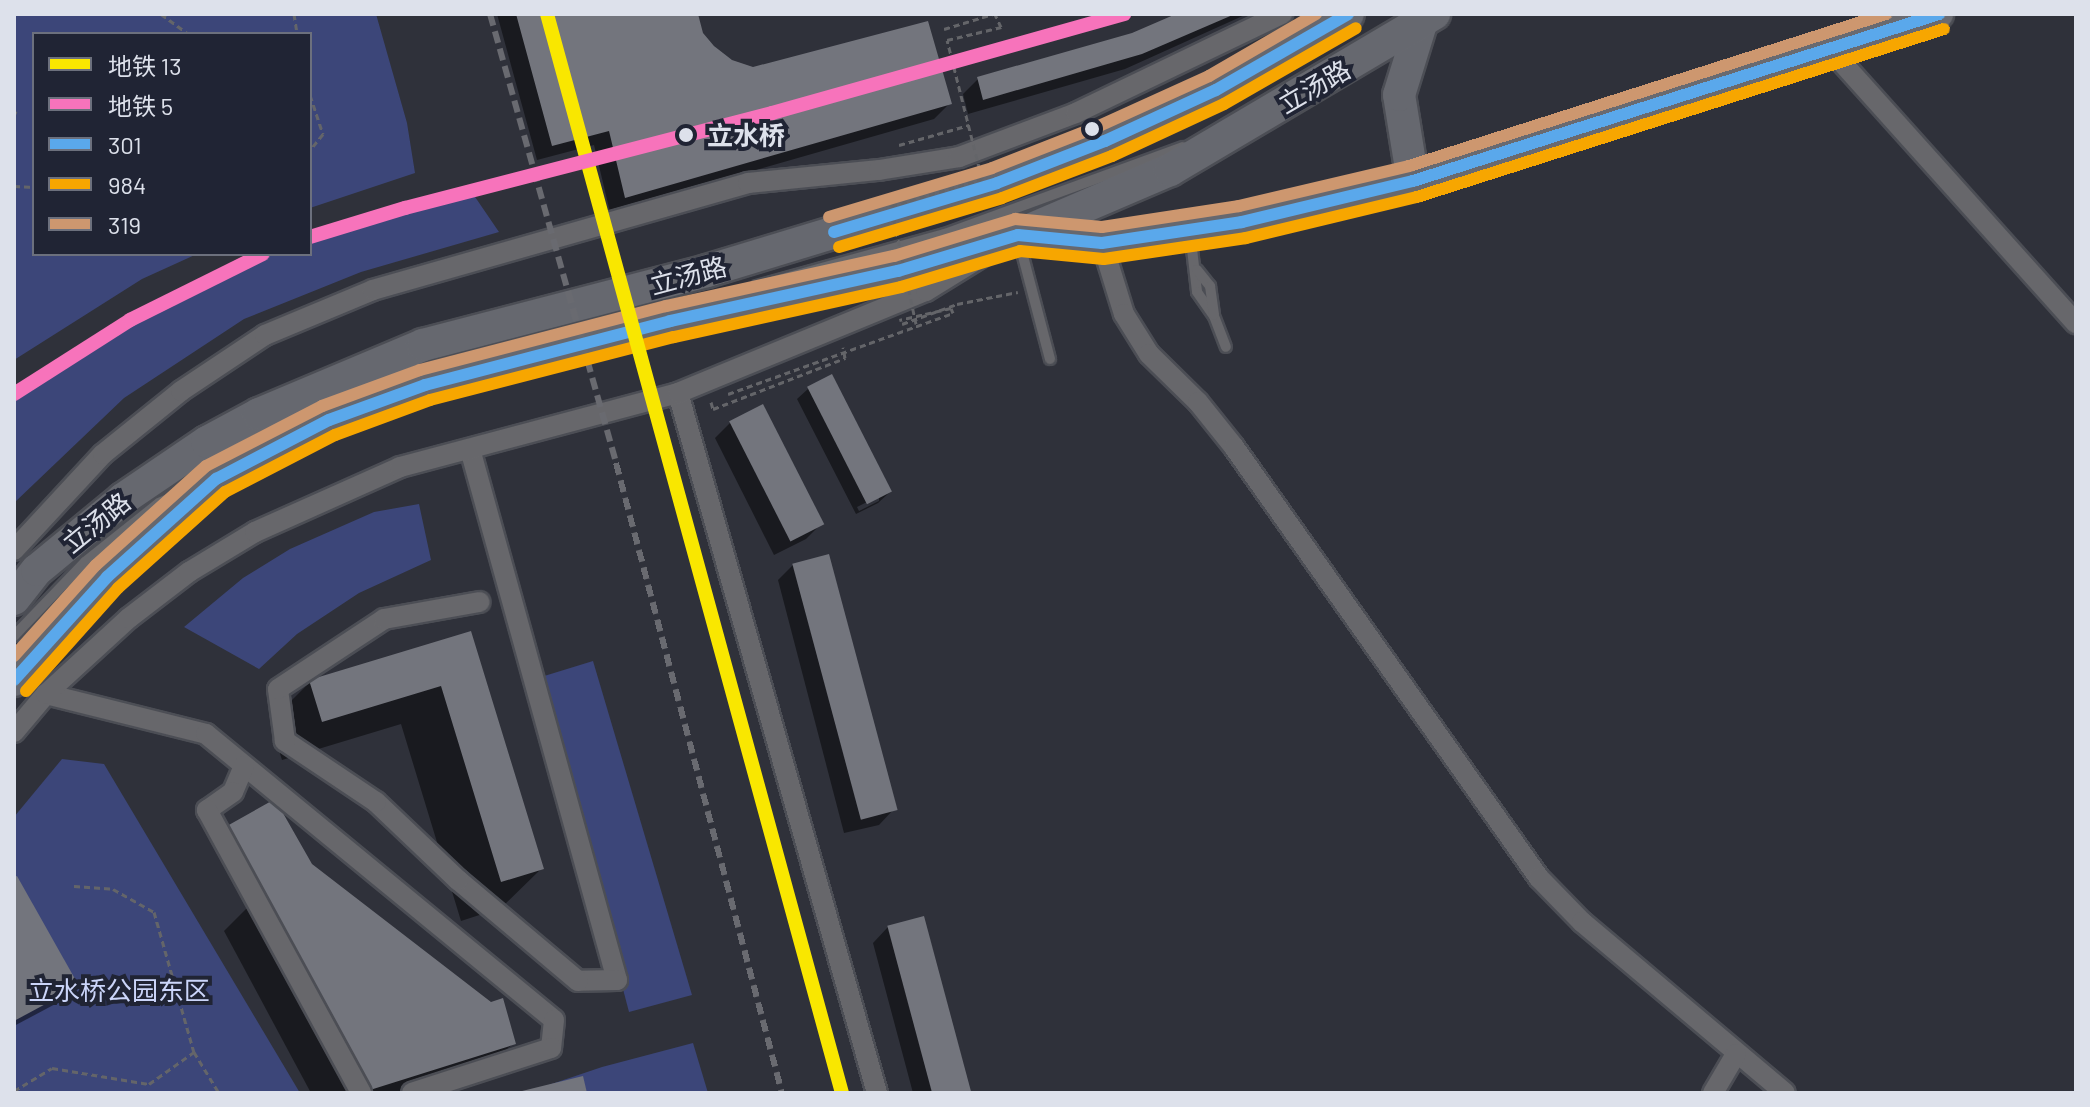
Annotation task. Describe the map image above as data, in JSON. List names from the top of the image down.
{
  "streets": {
    "main road": ["立汤路"]
  },
  "parks": ["立水桥公园东区"],
  "places": ["立水桥"],
  "lines": [
    "metro line 13",
    "metro line 5",
    "transit line 301",
    "transit line 319",
    "transit line 984"
  ],
  "legend": [
    "地铁 13",
    "地铁 5",
    "301",
    "984",
    "319"
  ]
}
